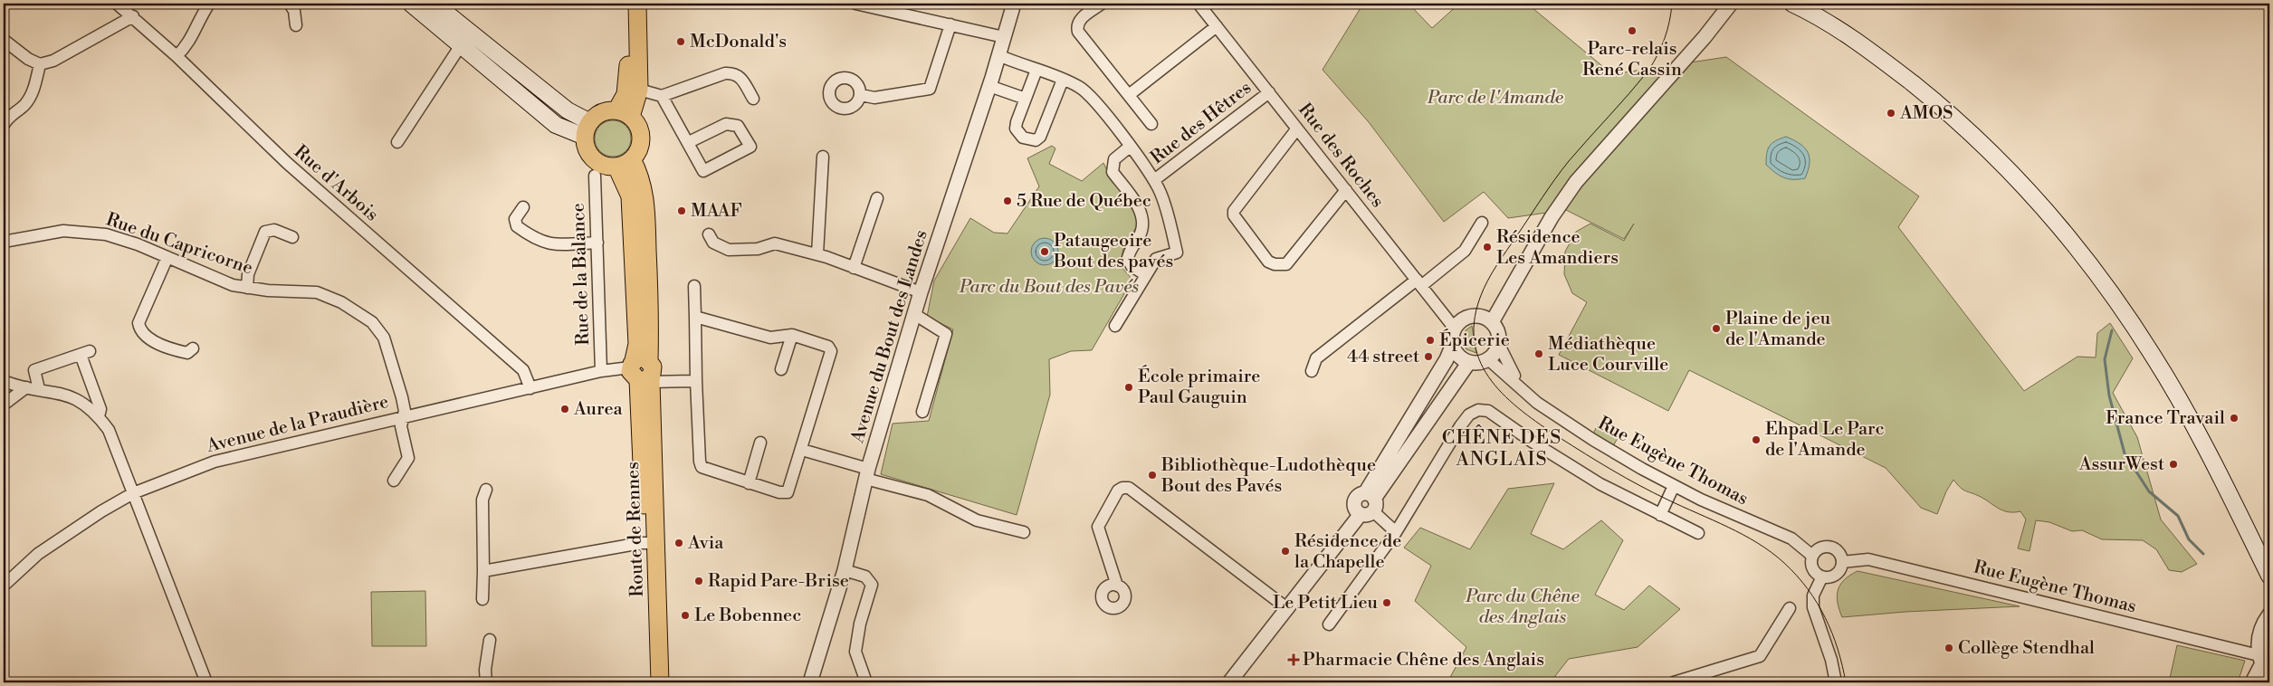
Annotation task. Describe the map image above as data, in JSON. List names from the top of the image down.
{
  "streets": {
    "main road": ["Route de Rennes"],
    "street": [
      "Rue des Hêtres",
      "Rue des Roches",
      "Rue d'Arbois",
      "Rue du Capricorne",
      "Rue de la Balance",
      "Avenue du Bout des Landes",
      "Avenue de la Praudière",
      "Rue Eugène Thomas"
    ]
  },
  "crossings": [
    ["Rue des Hêtres", "Rue des Roches"],
    ["Rue des Roches", "Rue Eugène Thomas"],
    ["Rue d'Arbois", "Avenue de la Praudière"],
    ["Rue du Capricorne", "Avenue de la Praudière"],
    ["Rue de la Balance", "Avenue de la Praudière"],
    ["Avenue de la Praudière", "Route de Rennes"]
  ],
  "districts": ["CHÊNE DES ANGLAIS"],
  "parks": ["Parc de l'Amande", "Parc du Bout des Pavés", "Parc du Chêne des Anglais"],
  "places": {
    "other": [
      "Parc-relais René Cassin",
      "McDonald's",
      "AMOS",
      "5 Rue de Québec",
      "MAAF",
      "Résidence Les Amandiers",
      "Pataugeoire Bout des pavés",
      "Plaine de jeu de l'Amande",
      "Épicerie",
      "Médiathèque Luce Courville",
      "44 street",
      "École primaire Paul Gauguin",
      "Aurea",
      "France Travail",
      "Ehpad Le Parc de l'Amande",
      "AssurWest",
      "Bibliothèque-Ludothèque Bout des Pavés",
      "Avia",
      "Résidence de la Chapelle",
      "Rapid Pare-Brise",
      "Le Petit Lieu",
      "Le Bobennec",
      "Collège Stendhal"
    ],
    "health": ["Pharmacie Chêne des Anglais"]
  }
}
